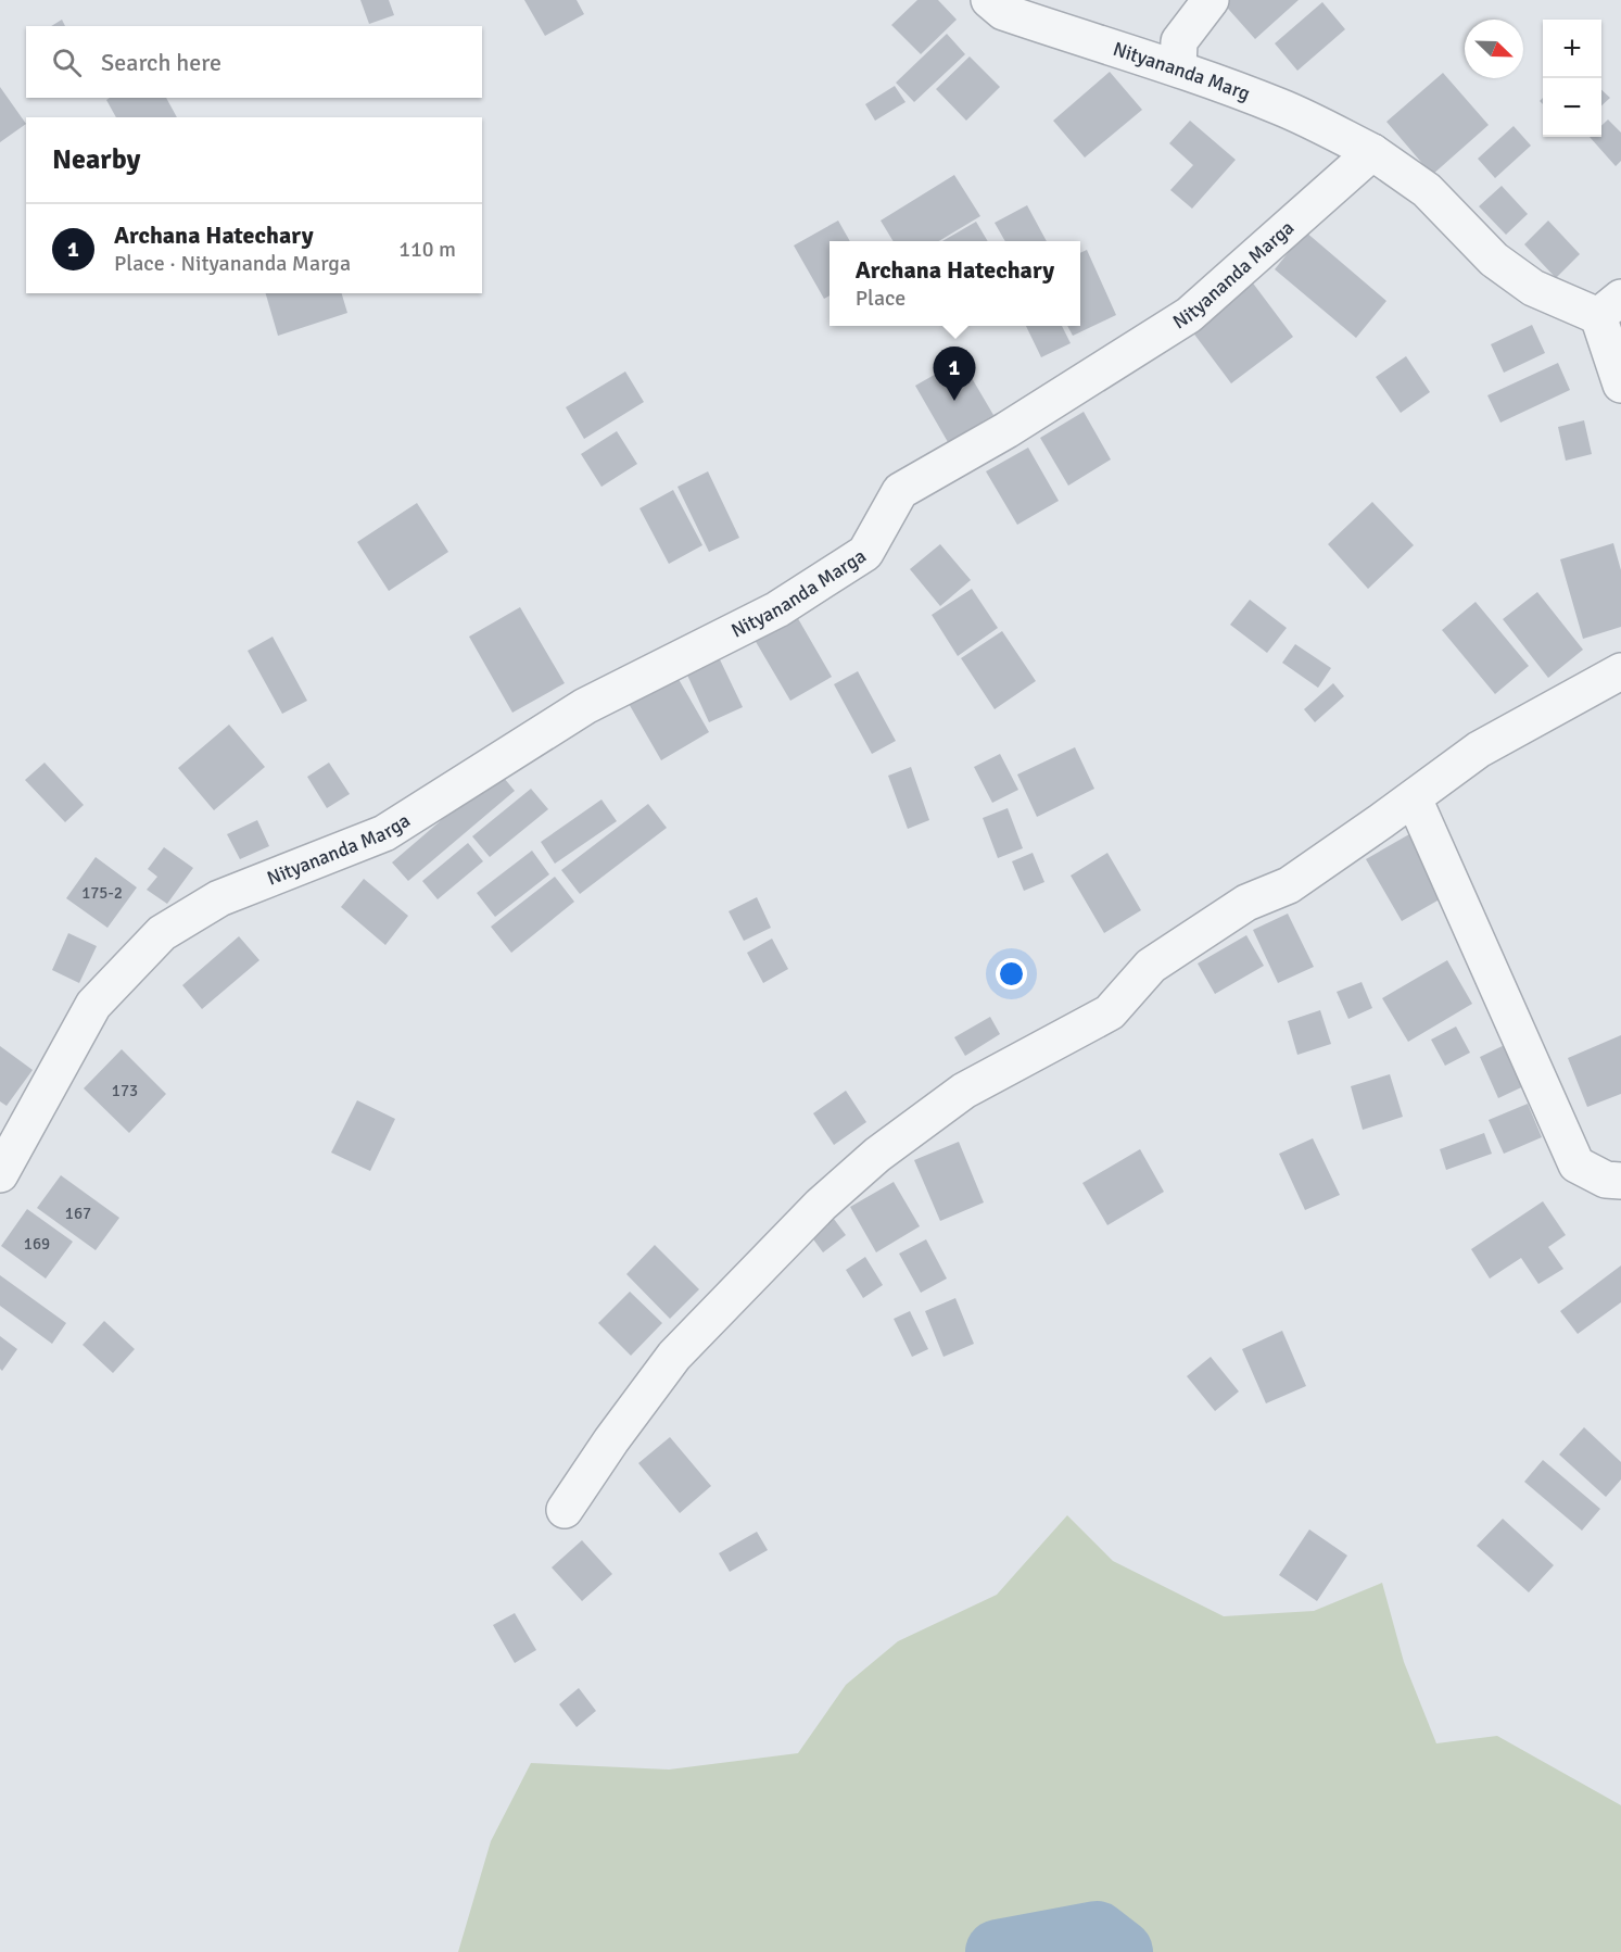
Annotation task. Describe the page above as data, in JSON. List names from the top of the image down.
{
  "streets": {
    "street": ["Nityananda Marg", "Nityananda Marga"]
  },
  "crossings": [
    ["Nityananda Marg", "Nityananda Marga"]
  ],
  "house_numbers": [
    "175-2",
    "173",
    "167",
    "169"
  ],
  "north": "bottom right",
  "page": {
    "map_buttons": ["+", "−"],
    "search": "Search here",
    "heading": "Nearby",
    "list": [
      {
        "mark": "1",
        "name": "Archana Hatechary",
        "note": "Place · Nityananda Marga",
        "value": "110 m"
      }
    ],
    "popup": ["Archana Hatechary", "Place"],
    "pins": "1"
  }
}
